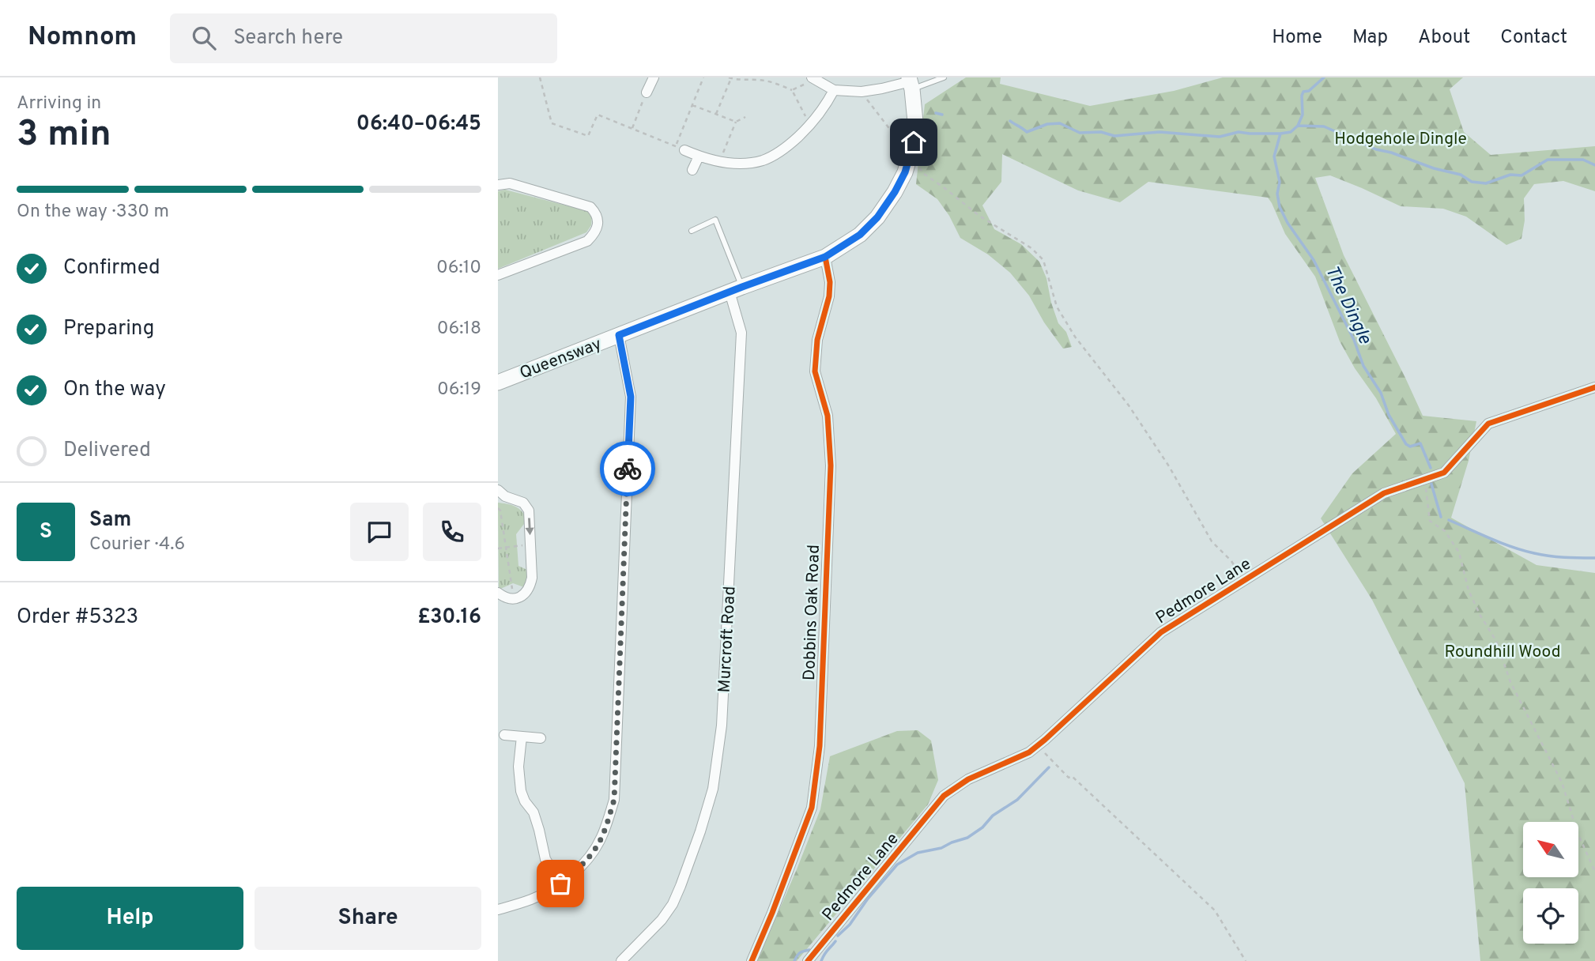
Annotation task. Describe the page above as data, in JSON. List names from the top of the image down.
{
  "streets": {
    "street": [
      "Queensway",
      "Pedmore Lane",
      "Dobbins Oak Road",
      "Murcroft Road"
    ]
  },
  "crossings": [
    ["Queensway", "Dobbins Oak Road"],
    ["Queensway", "Murcroft Road"]
  ],
  "water": ["The Dingle"],
  "parks": ["Hodgehole Dingle", "Roundhill Wood"],
  "north": "top left",
  "page": {
    "header": "Nomnom",
    "search": "Search here",
    "nav": [
      "Home",
      "Map",
      "About",
      "Contact"
    ],
    "heading": ["3 min", "Arriving in", "06:40–06:45"],
    "panel": [
      "Sam",
      "Courier · 4.6",
      "Order #5323",
      "£30.16"
    ],
    "bar": "On the way · 330 m",
    "list": [
      ["Confirmed", "06:10"],
      ["Preparing", "06:18"],
      ["On the way", "06:19"],
      "Delivered"
    ],
    "round": "S",
    "buttons": ["Help", "Share"]
  }
}
